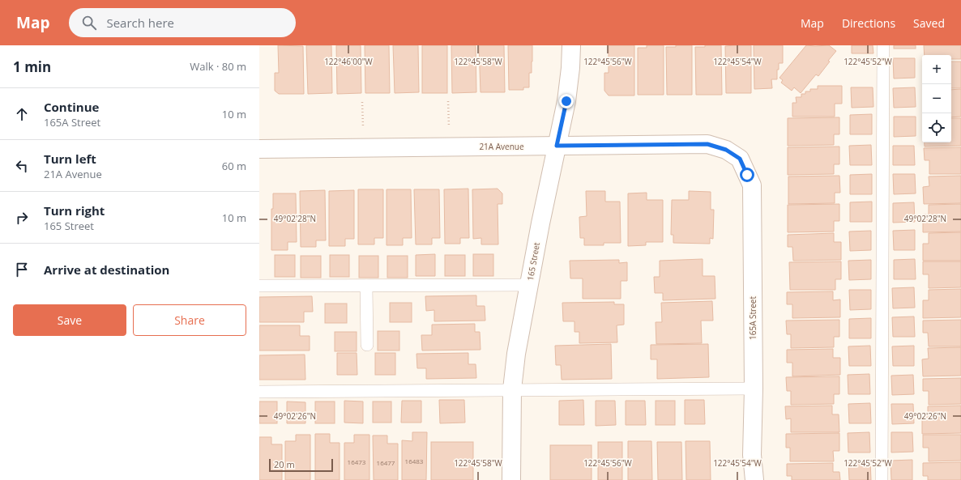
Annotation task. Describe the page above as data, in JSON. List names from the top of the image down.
{
  "streets": {
    "street": ["21A Avenue", "165 Street", "165A Street"]
  },
  "crossings": [
    ["21A Avenue", "165 Street"],
    ["21A Avenue", "165A Street"]
  ],
  "house_numbers": ["16483", "16473", "16477"],
  "scale_bar": "20 m",
  "page": {
    "header": "Map",
    "search": "Search here",
    "nav": ["Map", "Directions", "Saved"],
    "heading": ["1 min", "Walk · 80 m"],
    "map_buttons": ["+", "−"],
    "list": [
      ["Continue", "165A Street", "10 m"],
      ["Turn left", "21A Avenue", "60 m"],
      ["Turn right", "165 Street", "10 m"],
      "Arrive at destination"
    ],
    "buttons": ["Save", "Share"],
    "scale": "20 m"
  },
  "coordinates": [
    "122°46'00\"W",
    "122°45'58\"W",
    "122°45'56\"W",
    "122°45'54\"W",
    "122°45'52\"W",
    "49°02'28\"N",
    "49°02'26\"N"
  ]
}
